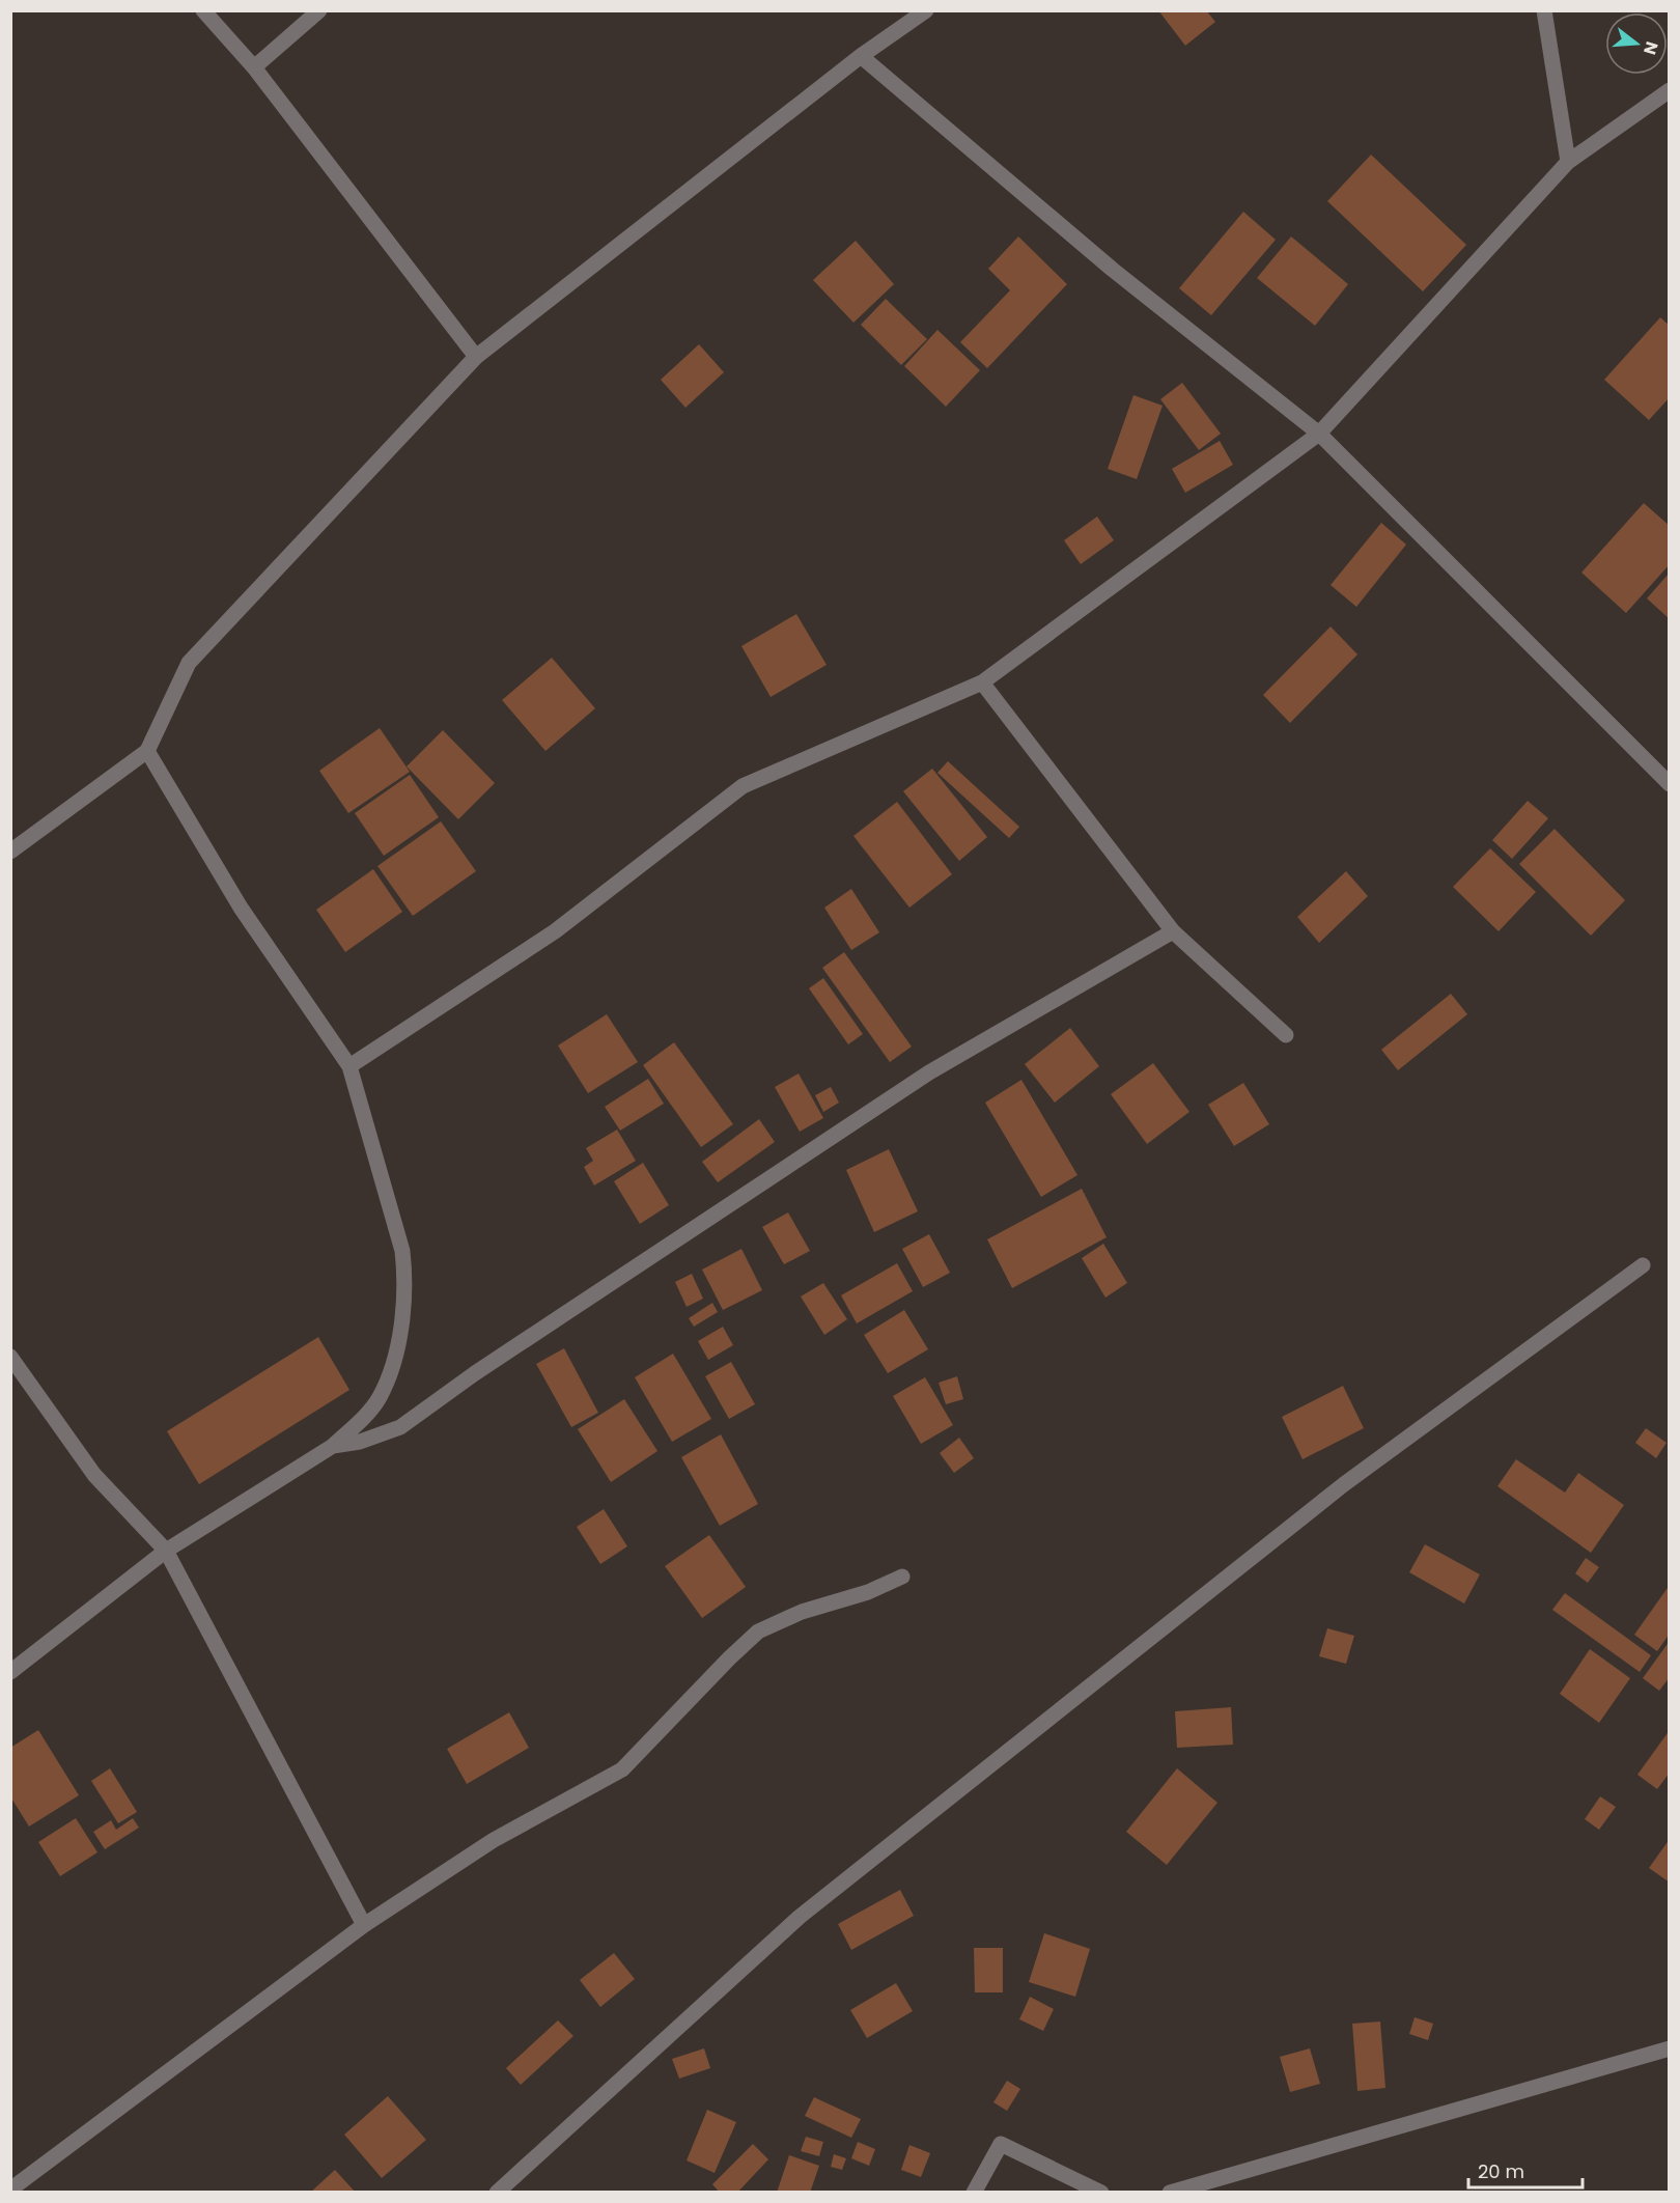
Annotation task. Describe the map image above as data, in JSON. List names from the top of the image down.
{
  "scale_bar": "20 m",
  "north": "right"
}
